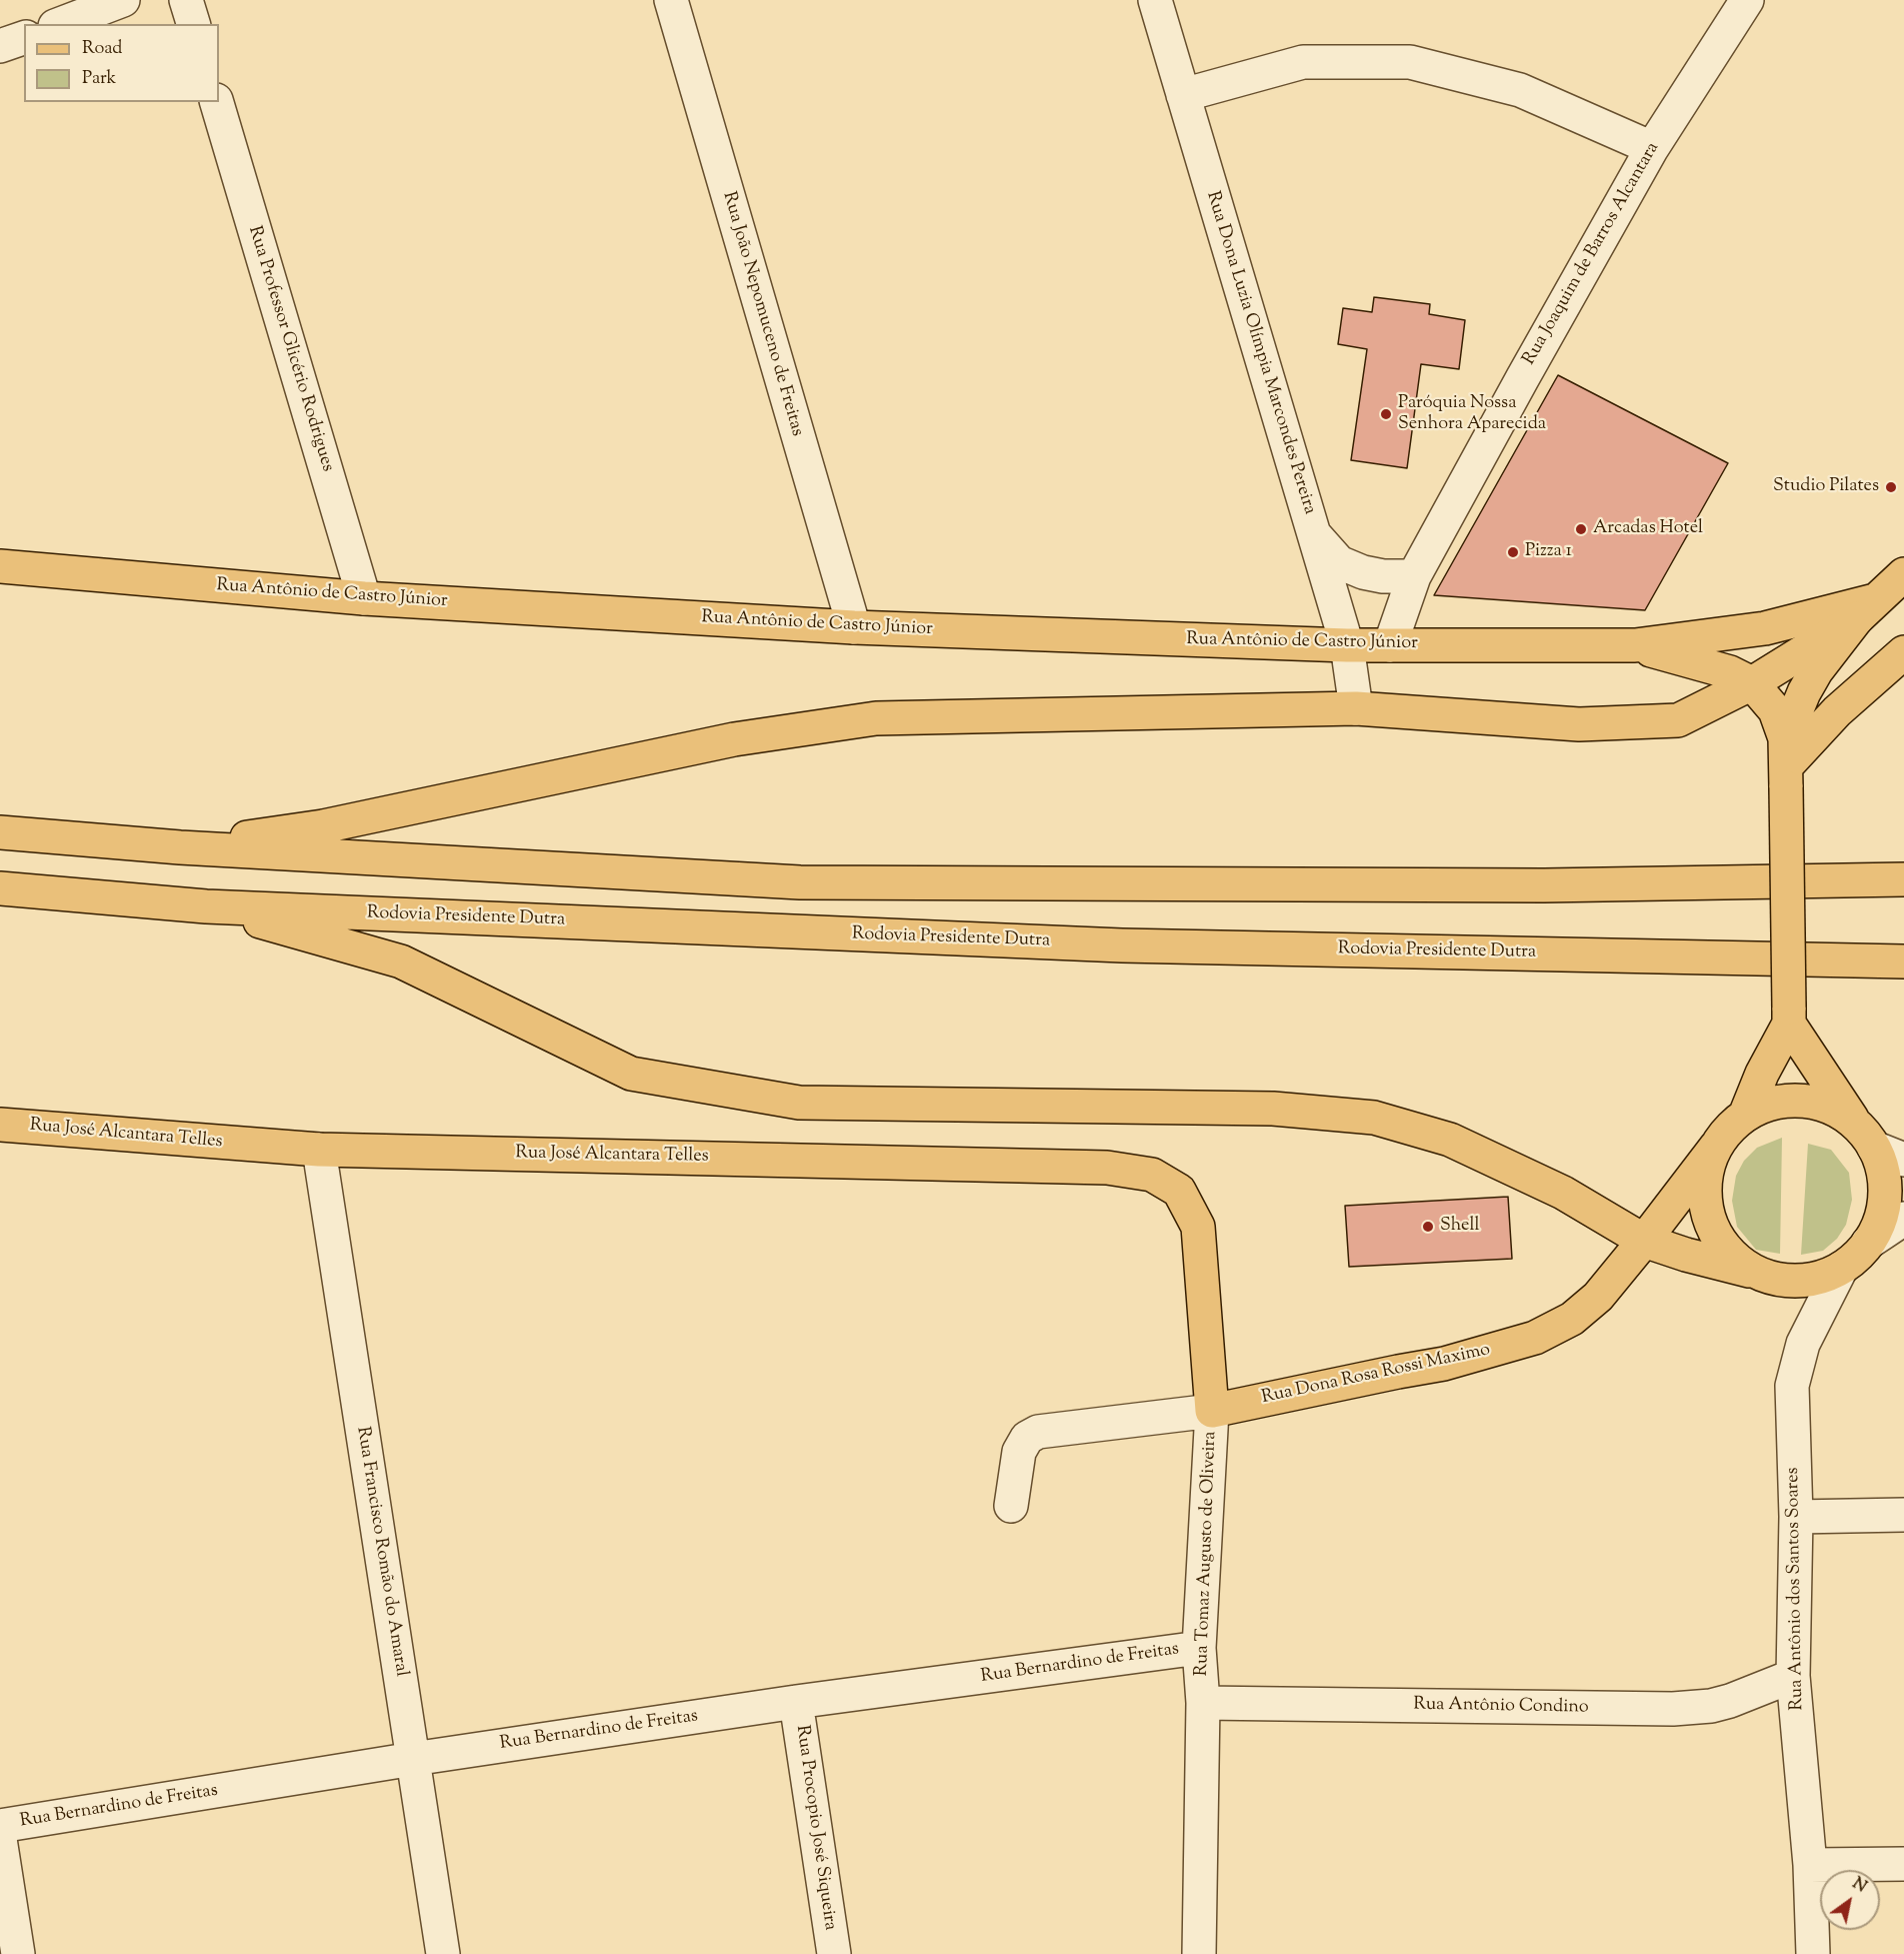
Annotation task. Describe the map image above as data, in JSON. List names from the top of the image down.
{
  "streets": {
    "main road": [
      "Rua Antônio de Castro Júnior",
      "Rodovia Presidente Dutra",
      "Rua José Alcantara Telles",
      "Rua Dona Rosa Rossi Maximo",
      "Rua Tomaz Augusto de Oliveira"
    ],
    "street": [
      "Rua Joaquim de Barros Alcantara",
      "Rua João Nepomuceno de Freitas",
      "Rua Professor Glicério Rodrigues",
      "Rua Dona Luzia Olímpia Marcondes Pereira",
      "Rua Francisco Romão do Amaral",
      "Rua Antônio dos Santos Soares",
      "Rua Bernardino de Freitas",
      "Rua Antônio Condino",
      "Rua Procopio José Siqueira"
    ]
  },
  "crossings": [
    ["Rua Joaquim de Barros Alcantara", "Rua Antônio de Castro Júnior"],
    ["Rua João Nepomuceno de Freitas", "Rua Antônio de Castro Júnior"],
    ["Rua Professor Glicério Rodrigues", "Rua Antônio de Castro Júnior"],
    ["Rua Dona Luzia Olímpia Marcondes Pereira", "Rua Antônio de Castro Júnior"],
    ["Rua José Alcantara Telles", "Rua Francisco Romão do Amaral"],
    ["Rua José Alcantara Telles", "Rua Tomaz Augusto de Oliveira"],
    ["Rua Dona Rosa Rossi Maximo", "Rua Tomaz Augusto de Oliveira"],
    ["Rua Dona Rosa Rossi Maximo", "Rua Antônio dos Santos Soares"],
    ["Rua Francisco Romão do Amaral", "Rua Bernardino de Freitas"],
    ["Rua Tomaz Augusto de Oliveira", "Rua Bernardino de Freitas"],
    ["Rua Tomaz Augusto de Oliveira", "Rua Antônio Condino"],
    ["Rua Antônio dos Santos Soares", "Rua Antônio Condino"],
    ["Rua Bernardino de Freitas", "Rua Procopio José Siqueira"]
  ],
  "places": [
    "Paróquia Nossa Senhora Aparecida",
    "Studio Pilates",
    "Arcadas Hotel",
    "Pizza 1",
    "Shell"
  ],
  "legend": ["Road", "Park"],
  "north": "top right"
}
